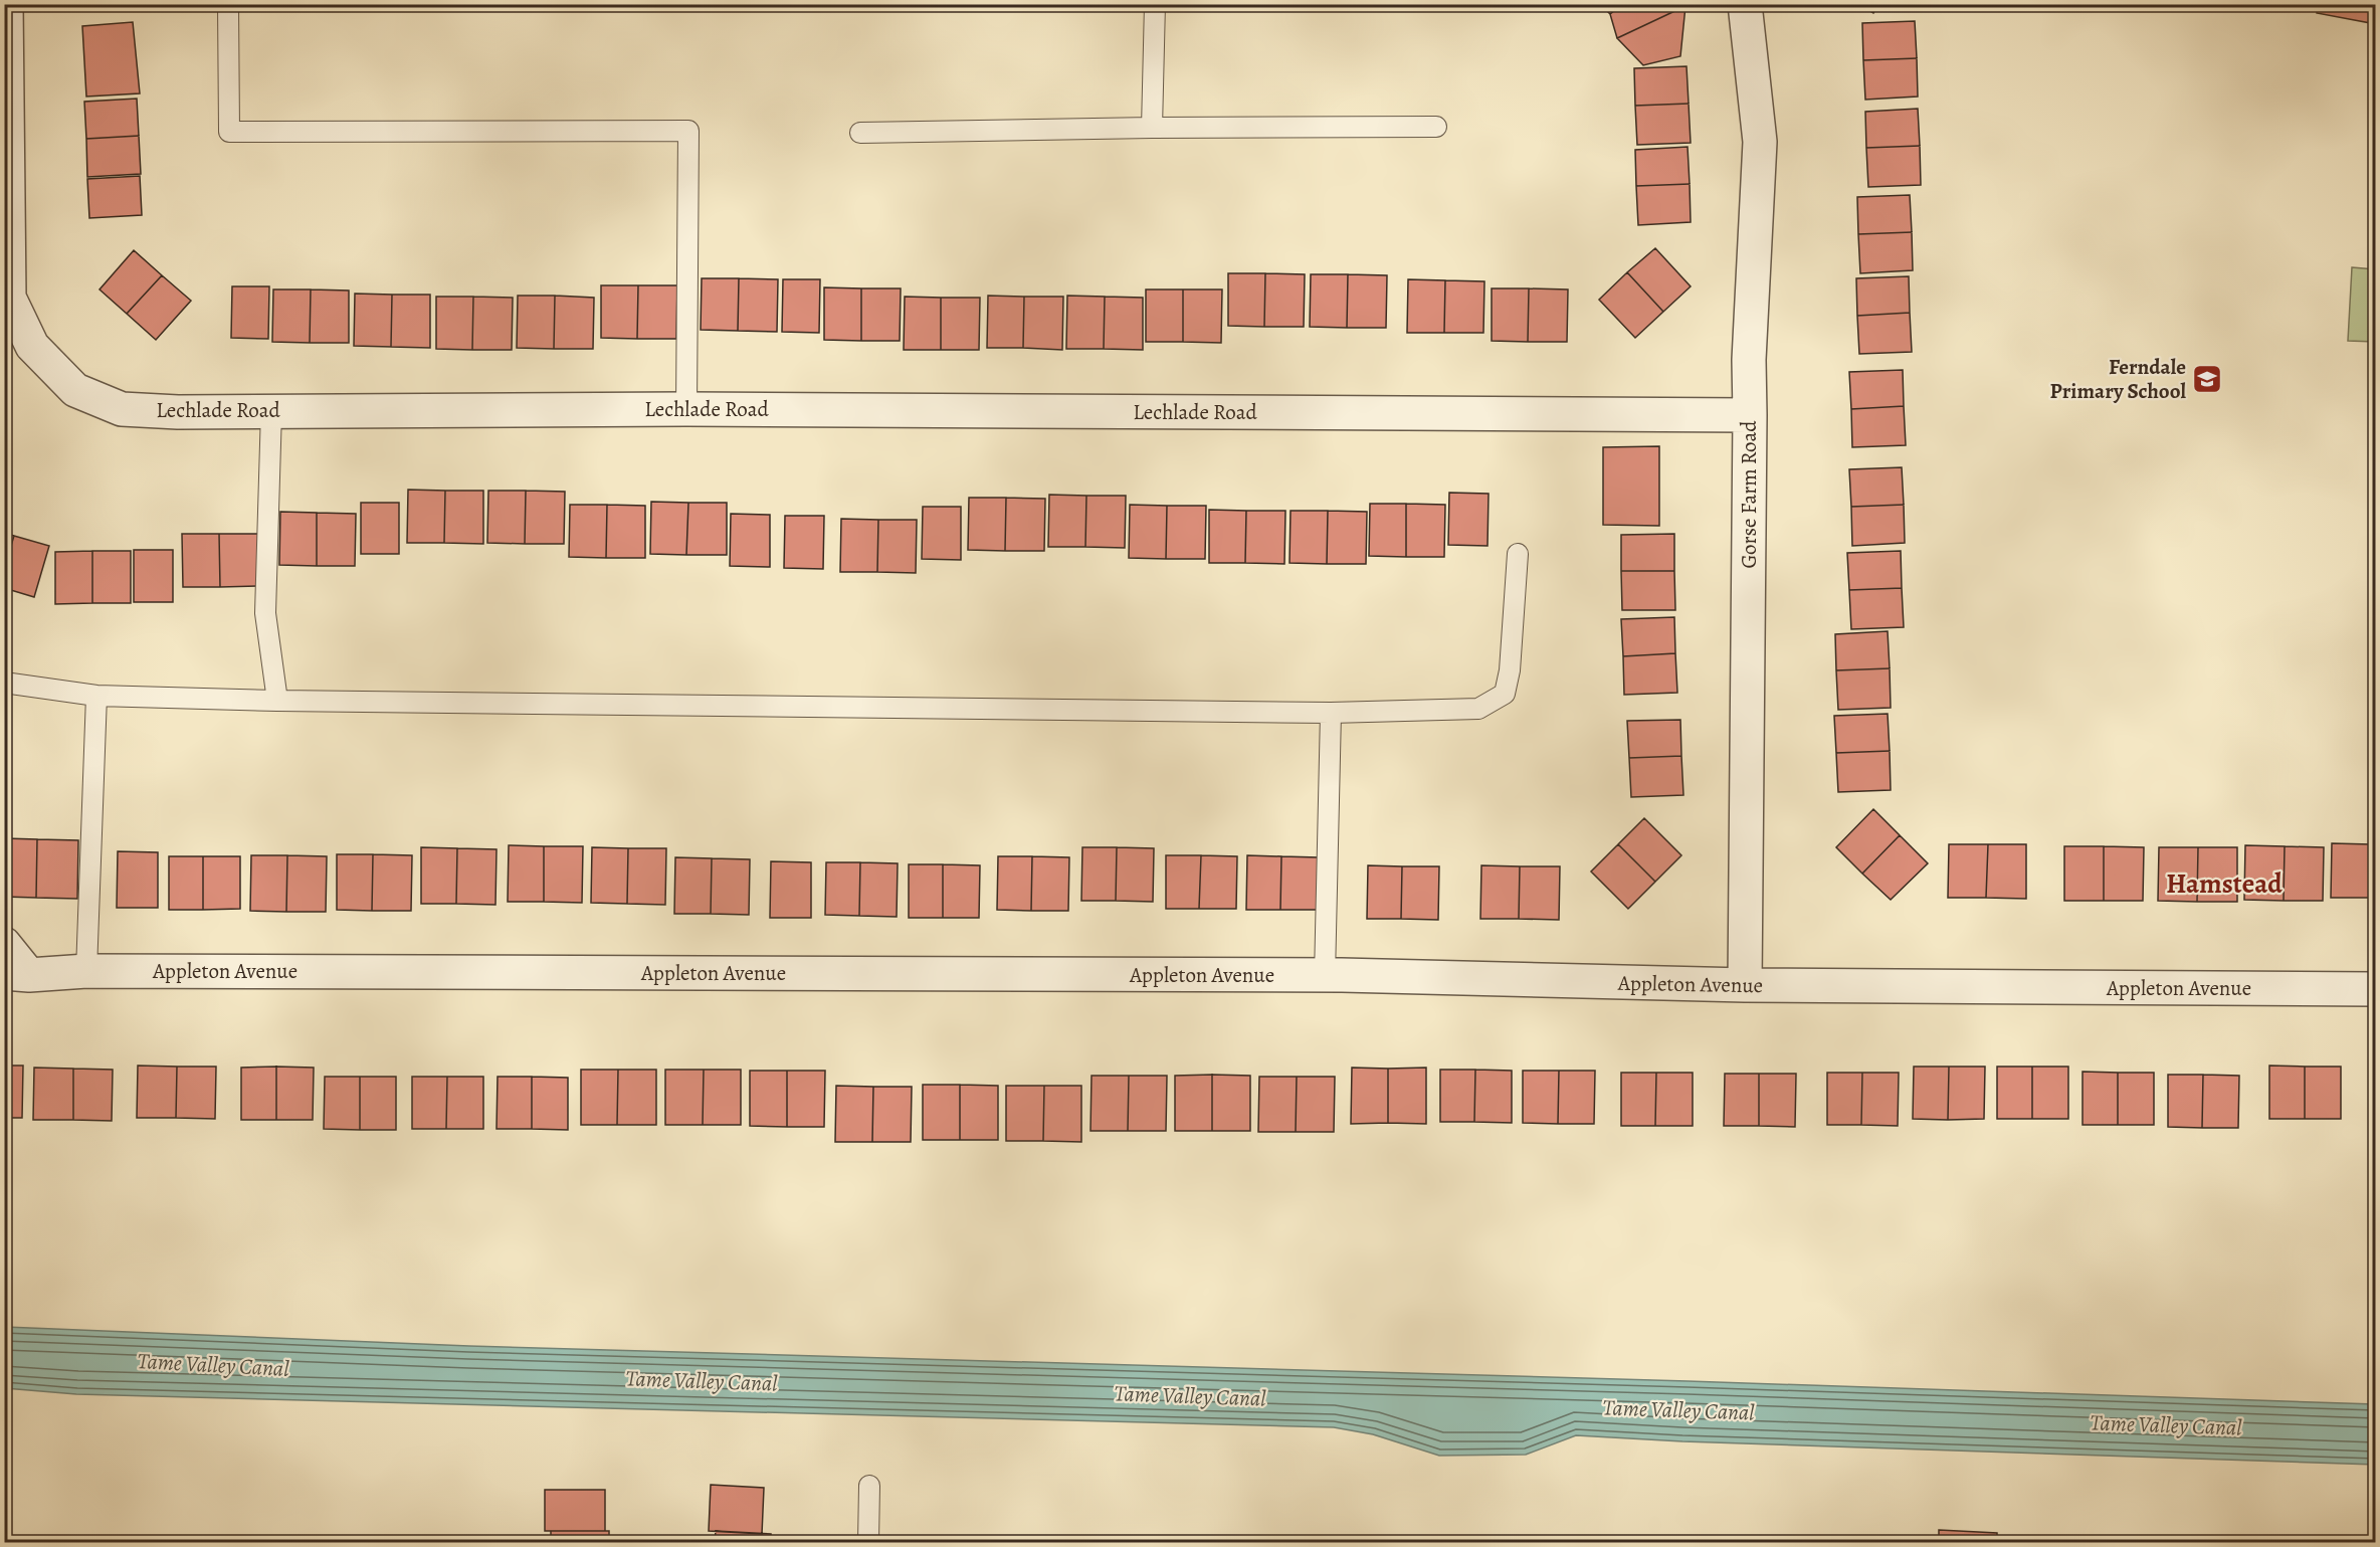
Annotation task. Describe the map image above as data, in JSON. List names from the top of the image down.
{
  "streets": {
    "street": ["Lechlade Road", "Gorse Farm Road", "Appleton Avenue"]
  },
  "crossings": [
    ["Lechlade Road", "Gorse Farm Road"],
    ["Gorse Farm Road", "Appleton Avenue"]
  ],
  "districts": ["Hamstead"],
  "water": ["Tame Valley Canal"],
  "places": {
    "school or university": ["Ferndale Primary School"]
  }
}
